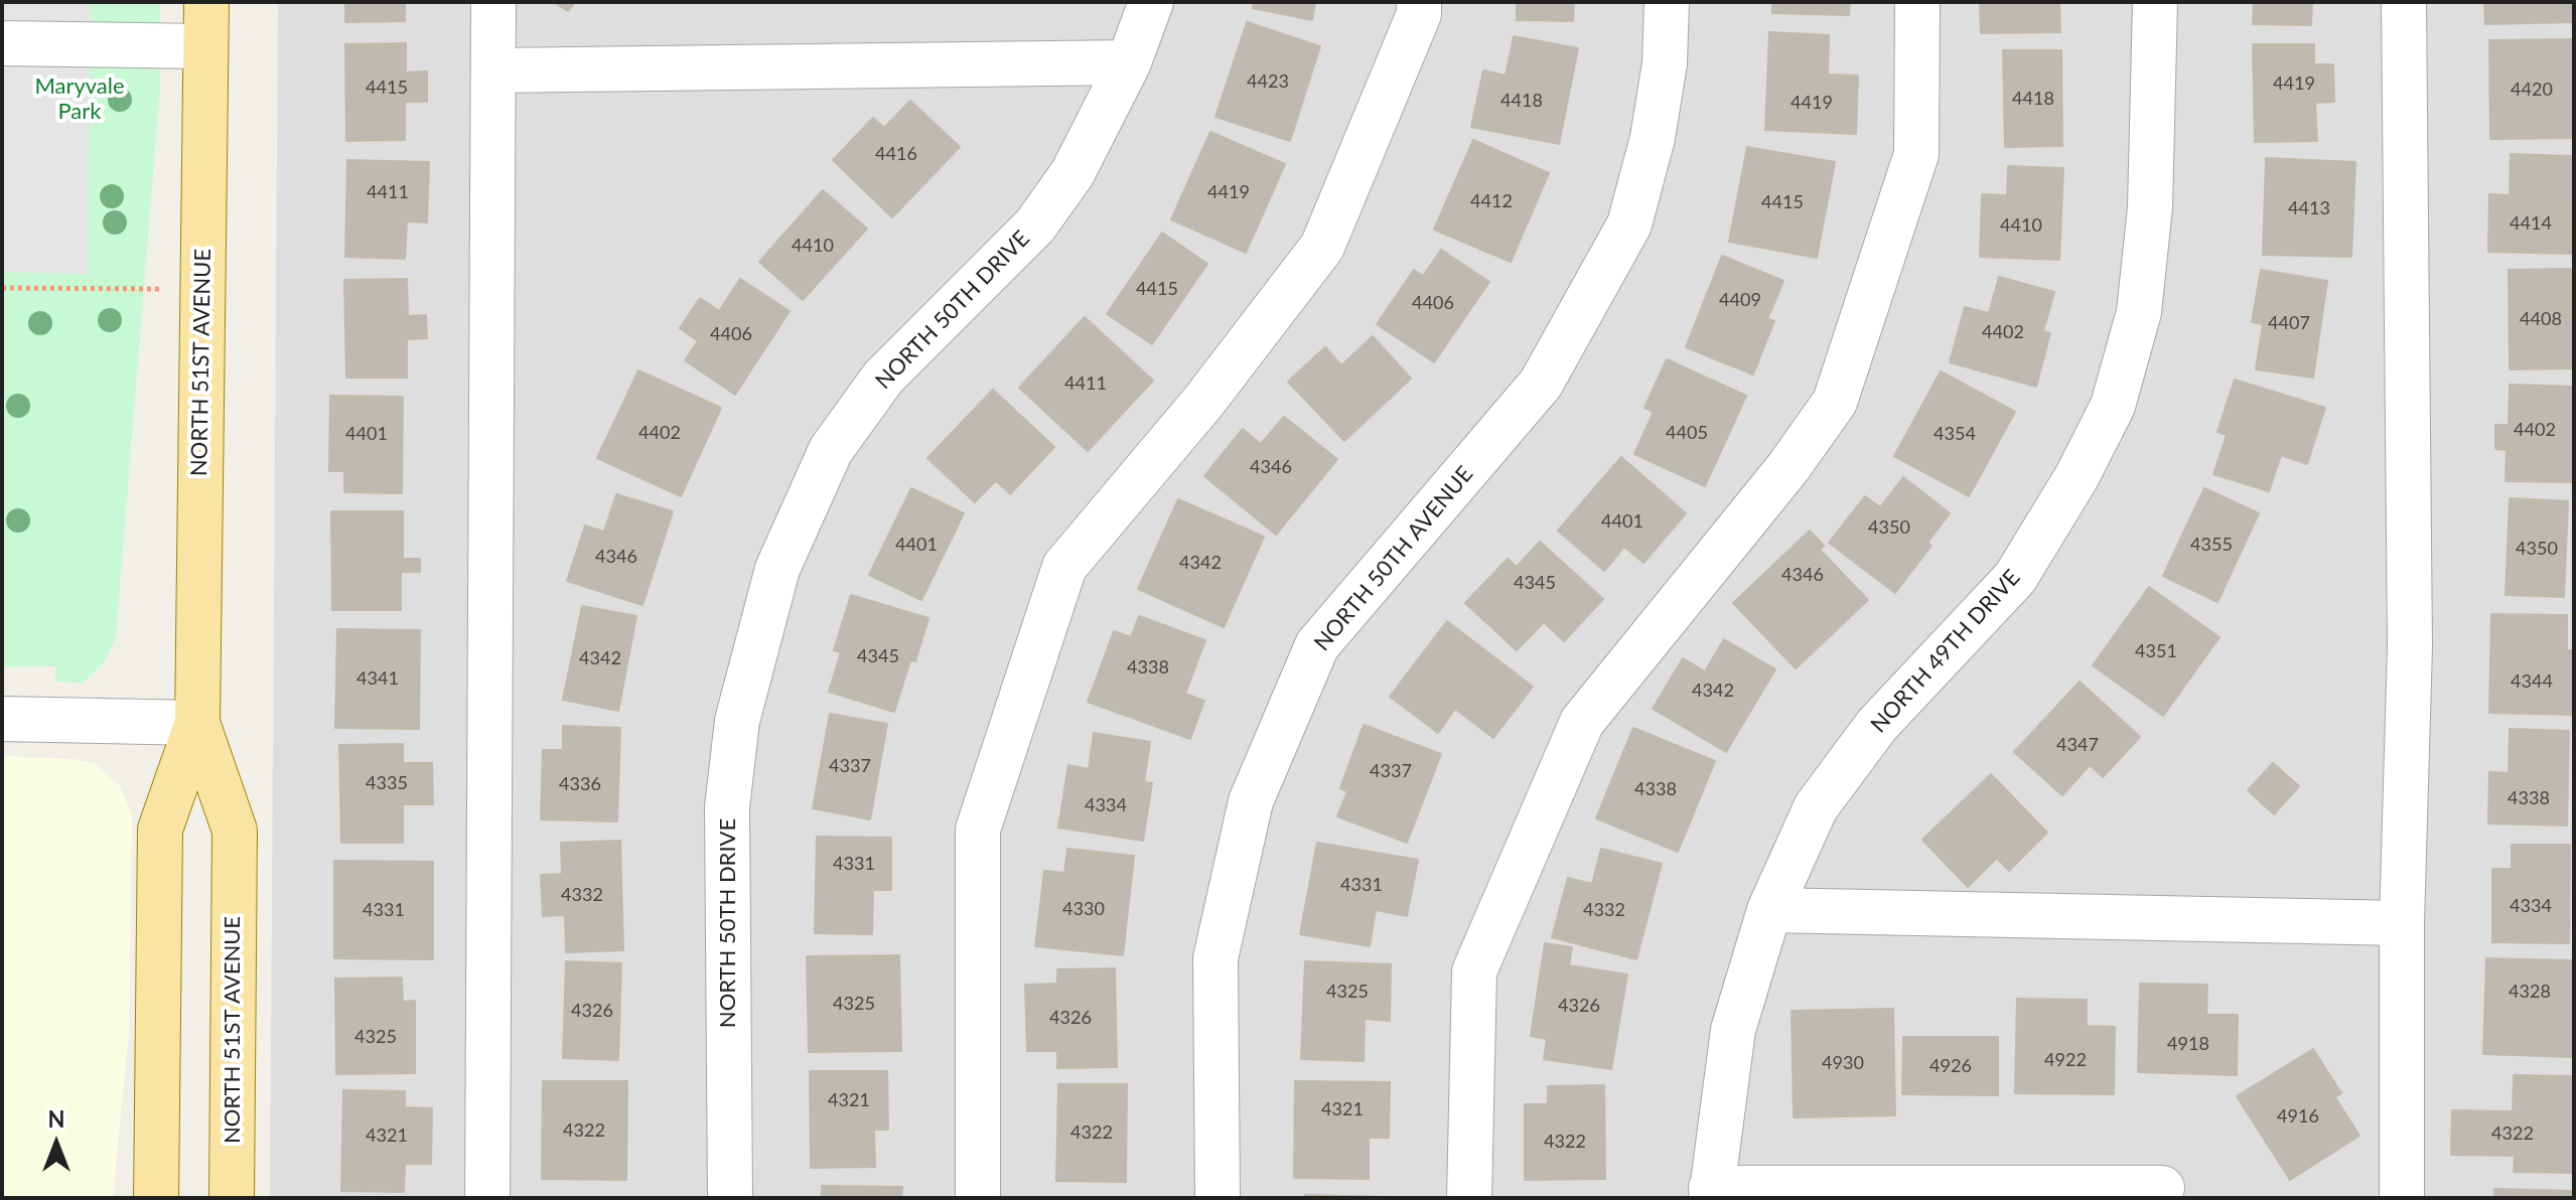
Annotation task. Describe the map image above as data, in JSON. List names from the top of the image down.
{
  "streets": {
    "main road": ["NORTH 51ST AVENUE"],
    "street": ["NORTH 50TH DRIVE", "NORTH 50TH AVENUE", "NORTH 49TH DRIVE"]
  },
  "parks": ["Maryvale Park"],
  "house_numbers": [
    "4423",
    "4419",
    "4415",
    "4420",
    "4418",
    "4418",
    "4419",
    "4416",
    "4411",
    "4419",
    "4412",
    "4415",
    "4413",
    "4414",
    "4410",
    "4410",
    "4415",
    "4409",
    "4406",
    "4408",
    "4407",
    "4402",
    "4406",
    "4411",
    "4402",
    "4402",
    "4405",
    "4401",
    "4354",
    "4346",
    "4401",
    "4350",
    "4401",
    "4355",
    "4350",
    "4346",
    "4342",
    "4346",
    "4345",
    "4351",
    "4345",
    "4342",
    "4338",
    "4341",
    "4344",
    "4342",
    "4347",
    "4337",
    "4337",
    "4335",
    "4336",
    "4338",
    "4338",
    "4334",
    "4331",
    "4331",
    "4332",
    "4334",
    "4330",
    "4331",
    "4332",
    "4325",
    "4328",
    "4325",
    "4326",
    "4326",
    "4326",
    "4325",
    "4918",
    "4922",
    "4930",
    "4926",
    "4321",
    "4321",
    "4916",
    "4322",
    "4322",
    "4322",
    "4321",
    "4322"
  ],
  "north": "top"
}
